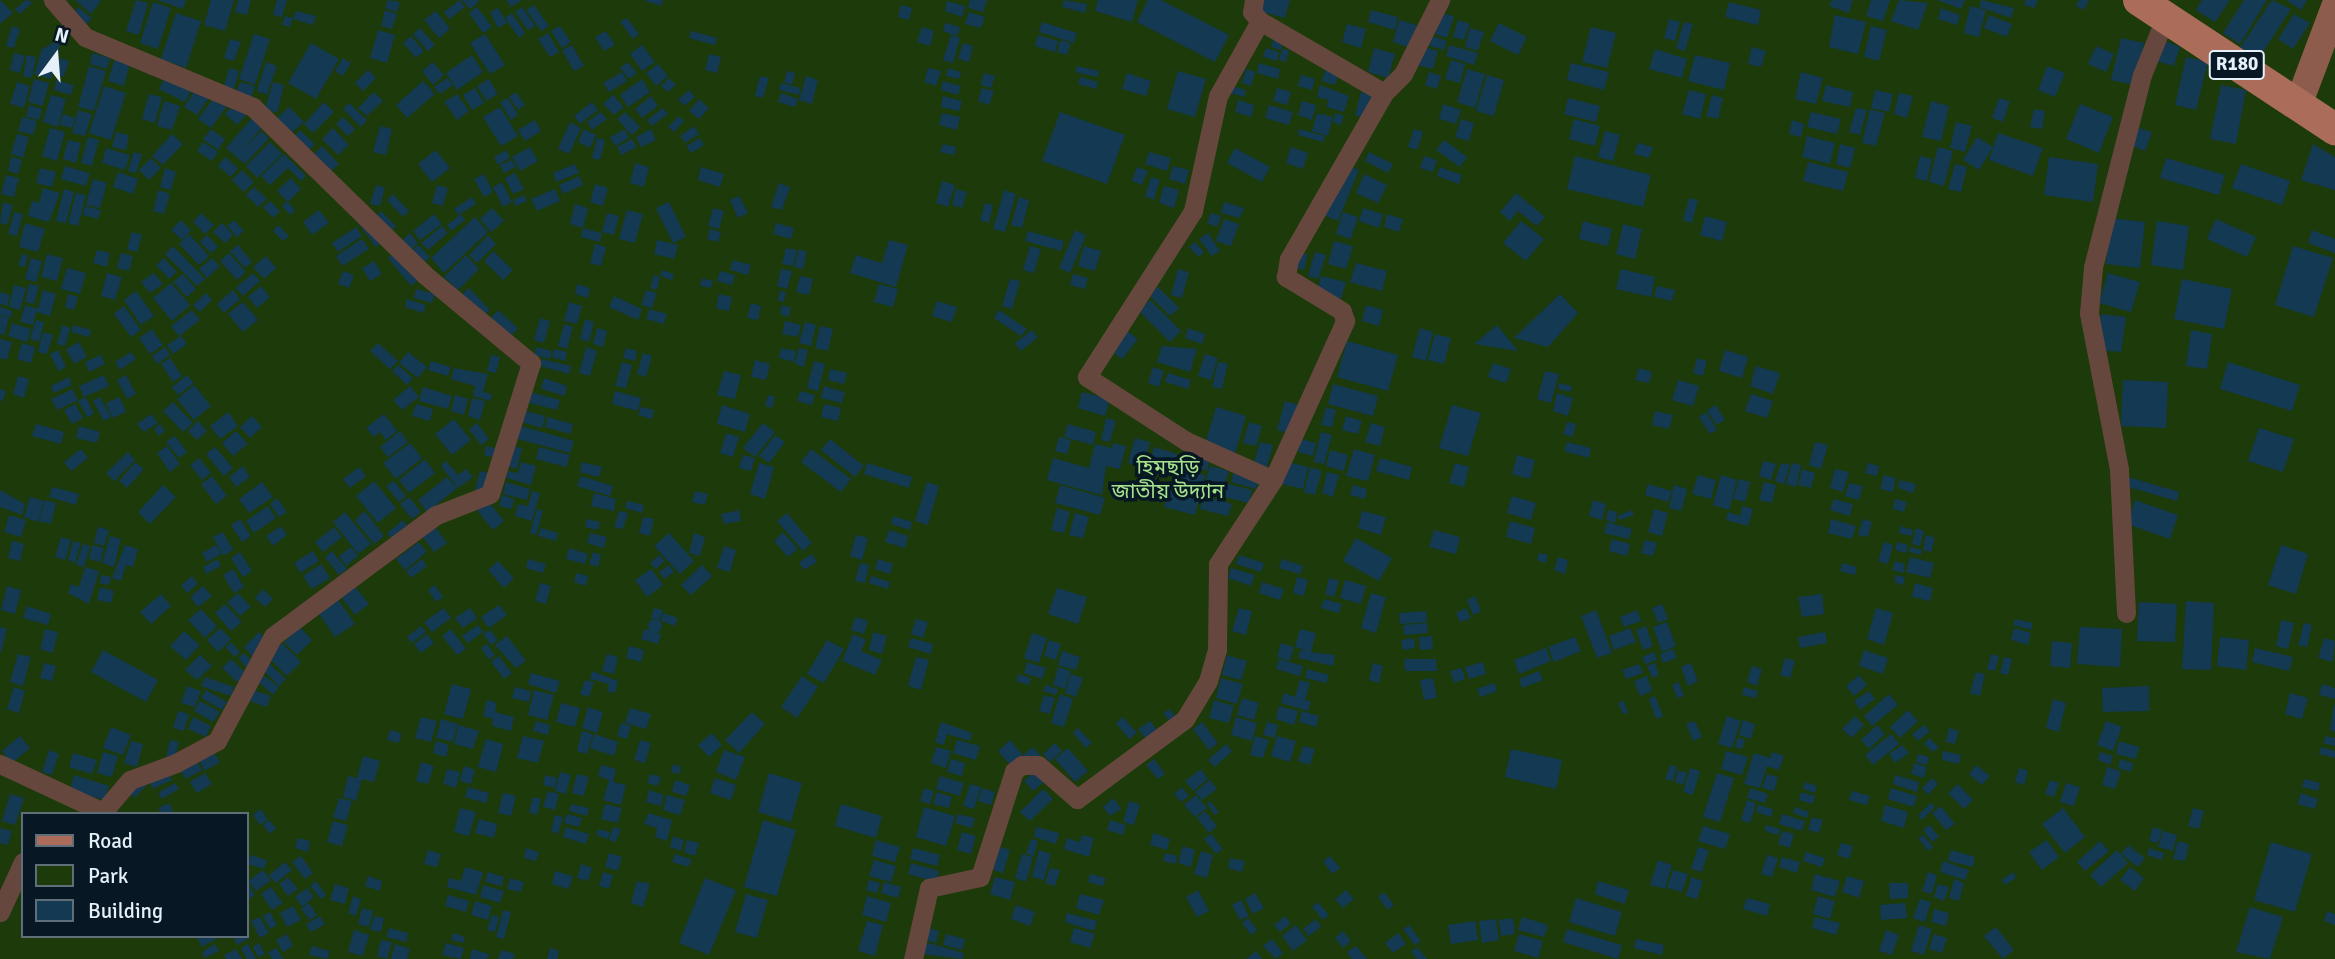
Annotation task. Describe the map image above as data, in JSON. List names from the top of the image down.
{
  "streets": {
    "main road": ["R180"]
  },
  "parks": ["হিমছড়ি জাতীয় উদ্যান"],
  "legend": ["Road", "Park", "Building"],
  "north": "top"
}
